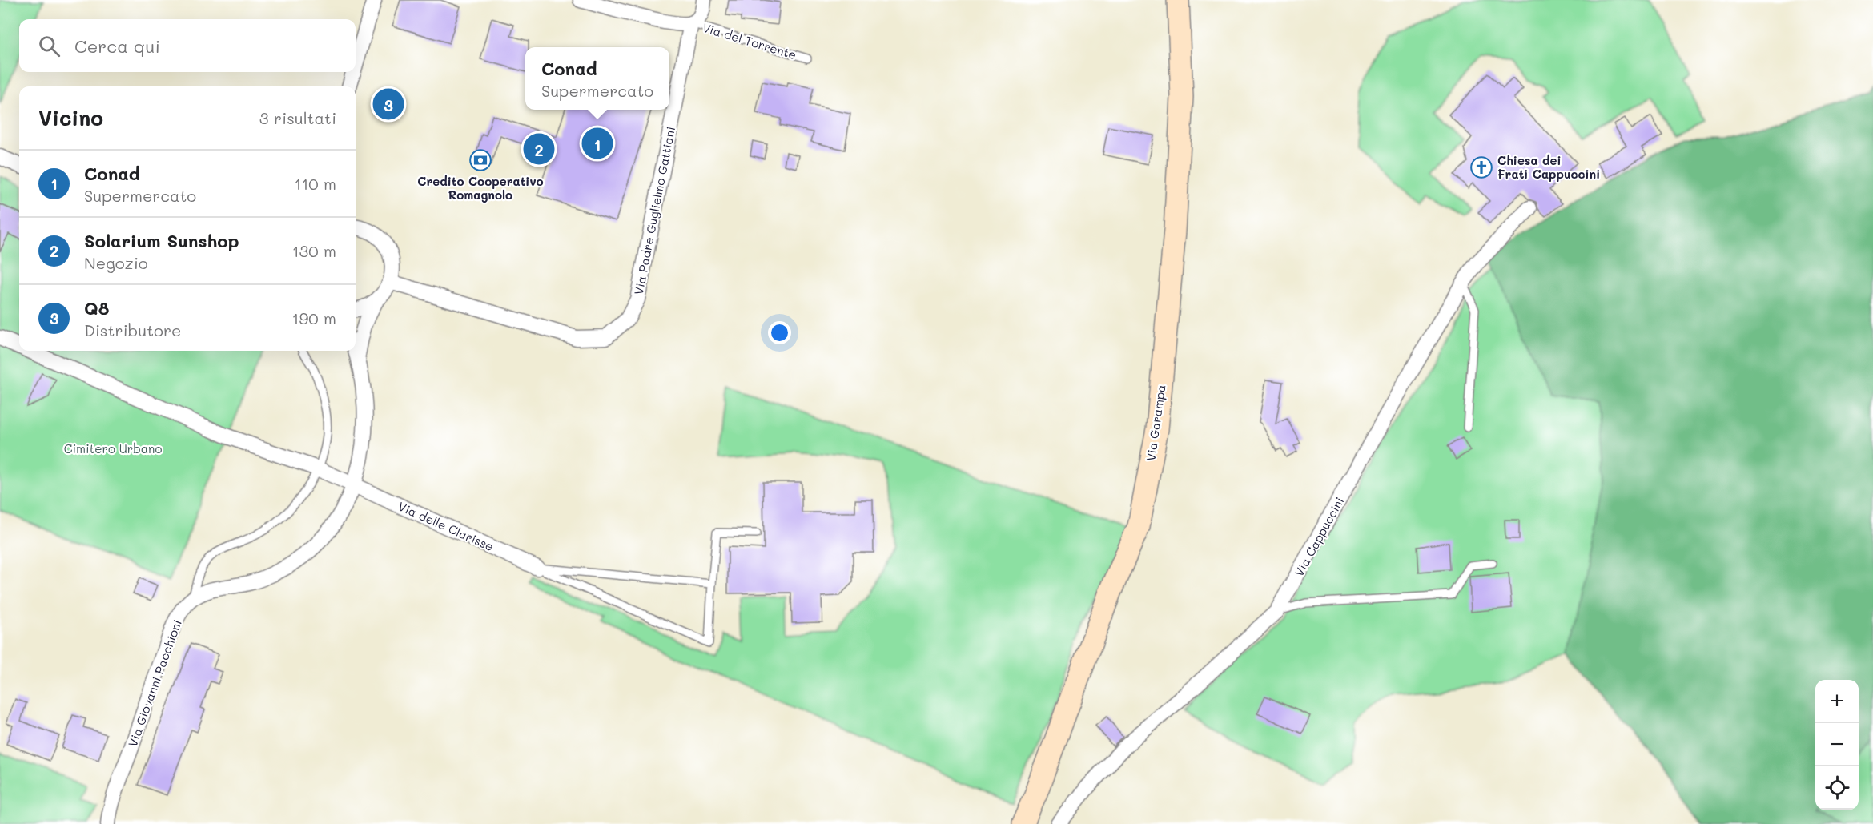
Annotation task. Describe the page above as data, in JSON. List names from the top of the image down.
{
  "streets": {
    "street": [
      "Via del Torrente",
      "Via Padre Guglielmo Gattiani",
      "Via Garampa",
      "Via delle Clarisse",
      "Via Cappuccini",
      "Via Giovanni Pacchioni"
    ]
  },
  "crossings": [
    ["Via del Torrente", "Via Padre Guglielmo Gattiani"],
    ["Via delle Clarisse", "Via Giovanni Pacchioni"]
  ],
  "parks": ["Cimitero Urbano"],
  "places": {
    "bank": ["Credito Cooperativo Romagnolo"],
    "church": ["Chiesa dei Frati Cappuccini"]
  },
  "page": {
    "search": "Cerca qui",
    "popup": ["Conad", "Supermercato"],
    "pins": ["3", "1", "2"],
    "heading": ["Vicino", "3 risultati"],
    "list": [
      {
        "mark": "1",
        "name": "Conad",
        "note": "Supermercato",
        "value": "110 m"
      },
      {
        "mark": "2",
        "name": "Solarium Sunshop",
        "note": "Negozio",
        "value": "130 m"
      },
      {
        "mark": "3",
        "name": "Q8",
        "note": "Distributore",
        "value": "190 m"
      }
    ],
    "map_buttons": ["+", "−"]
  }
}
